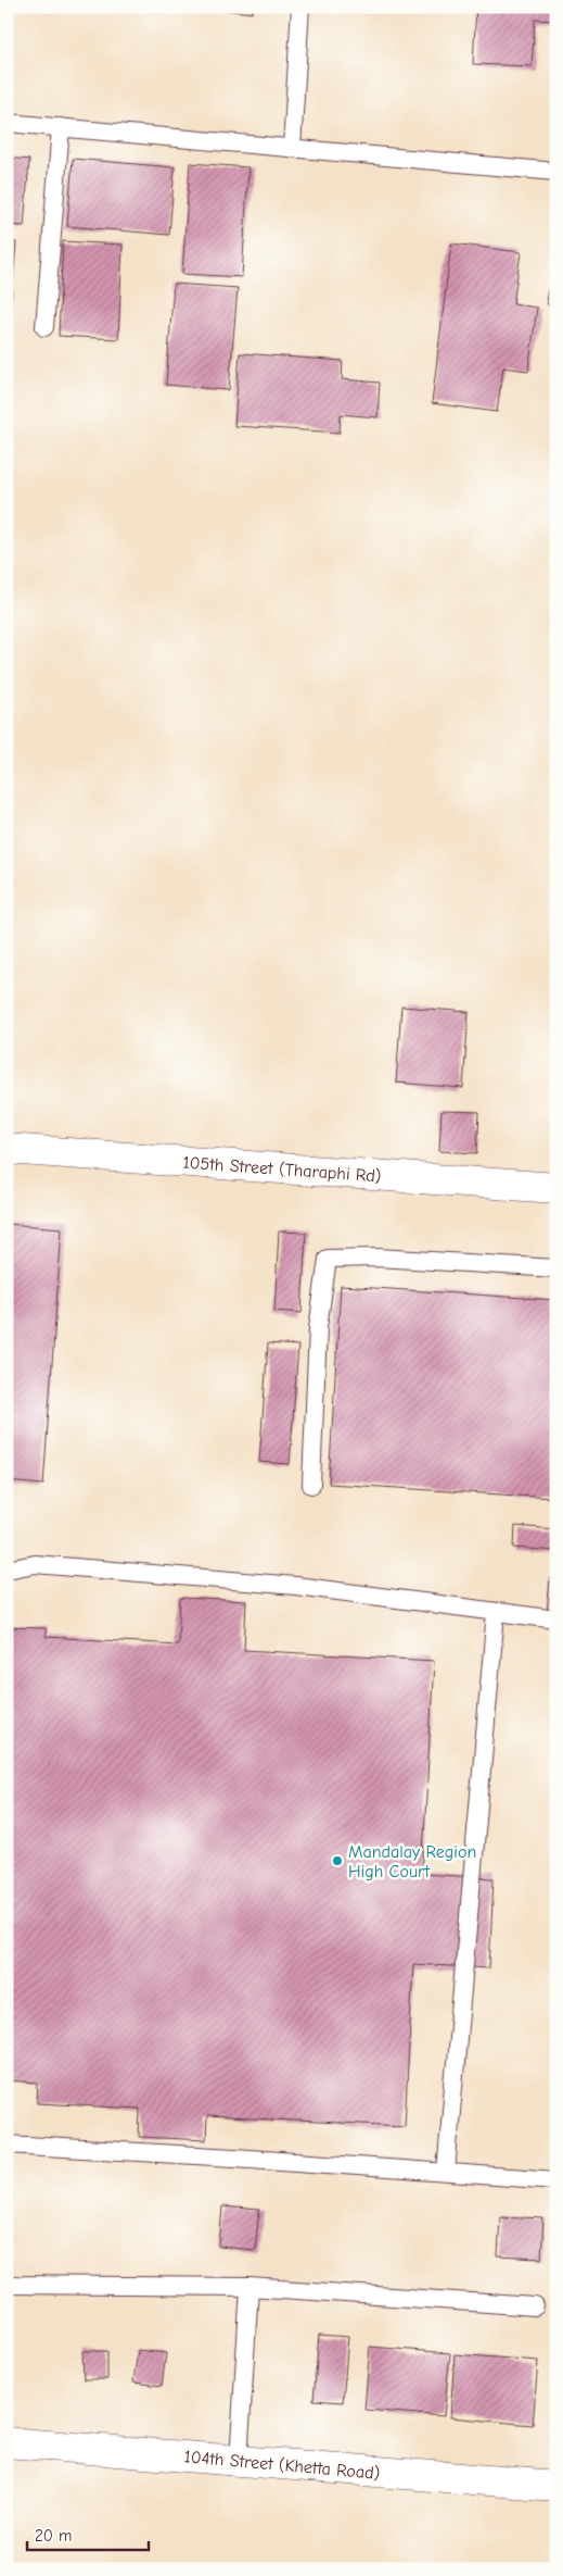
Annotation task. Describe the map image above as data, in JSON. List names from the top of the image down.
{
  "streets": {
    "street": ["105th Street (Tharaphi Rd)", "104th Street (Khetta Road)"]
  },
  "places": ["Mandalay Region High Court"],
  "scale_bar": "20 m"
}
